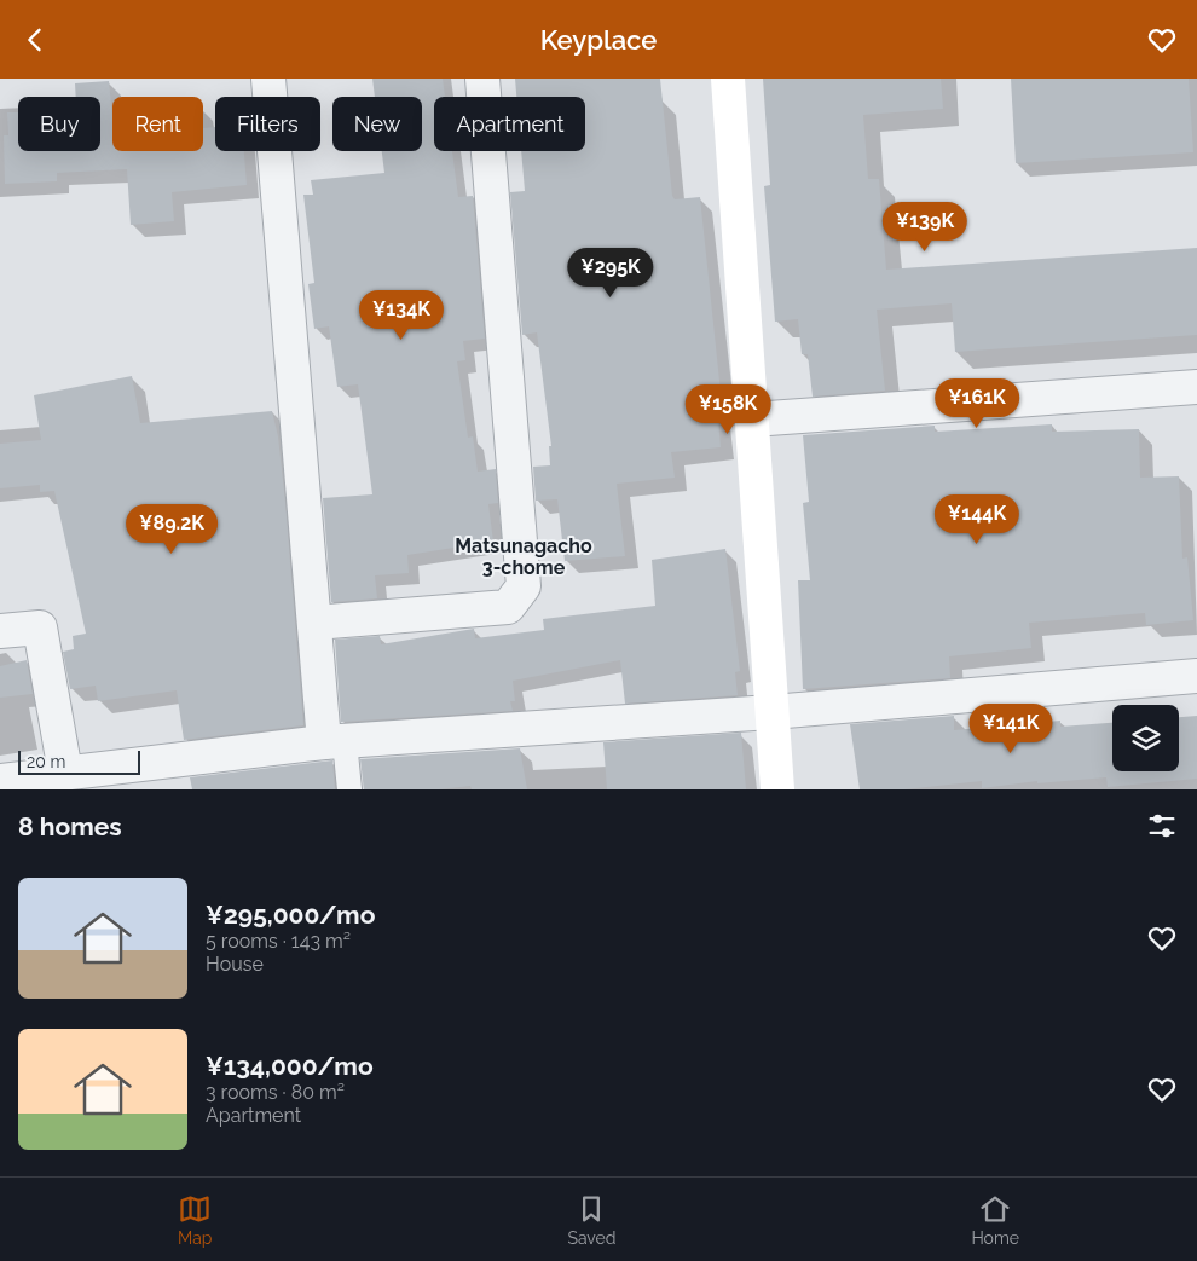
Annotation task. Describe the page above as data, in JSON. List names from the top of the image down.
{
  "districts": ["Matsunagacho 3-chome"],
  "scale_bar": "20 m",
  "page": {
    "header": "Keyplace",
    "chip": [
      "Buy",
      "Rent",
      "Filters",
      "New",
      "Apartment"
    ],
    "price": [
      "¥139K",
      "¥295K",
      "¥134K",
      "¥161K",
      "¥158K",
      "¥144K",
      "¥89.2K",
      "¥141K"
    ],
    "scale": "20 m",
    "heading": "8 homes",
    "list": [
      {
        "name": "¥295,000/mo",
        "note": "5 rooms · 143 m² · House"
      },
      {
        "name": "¥134,000/mo",
        "note": "3 rooms · 80 m² · Apartment"
      }
    ],
    "tabs": ["Map", "Saved", "Home"]
  }
}
